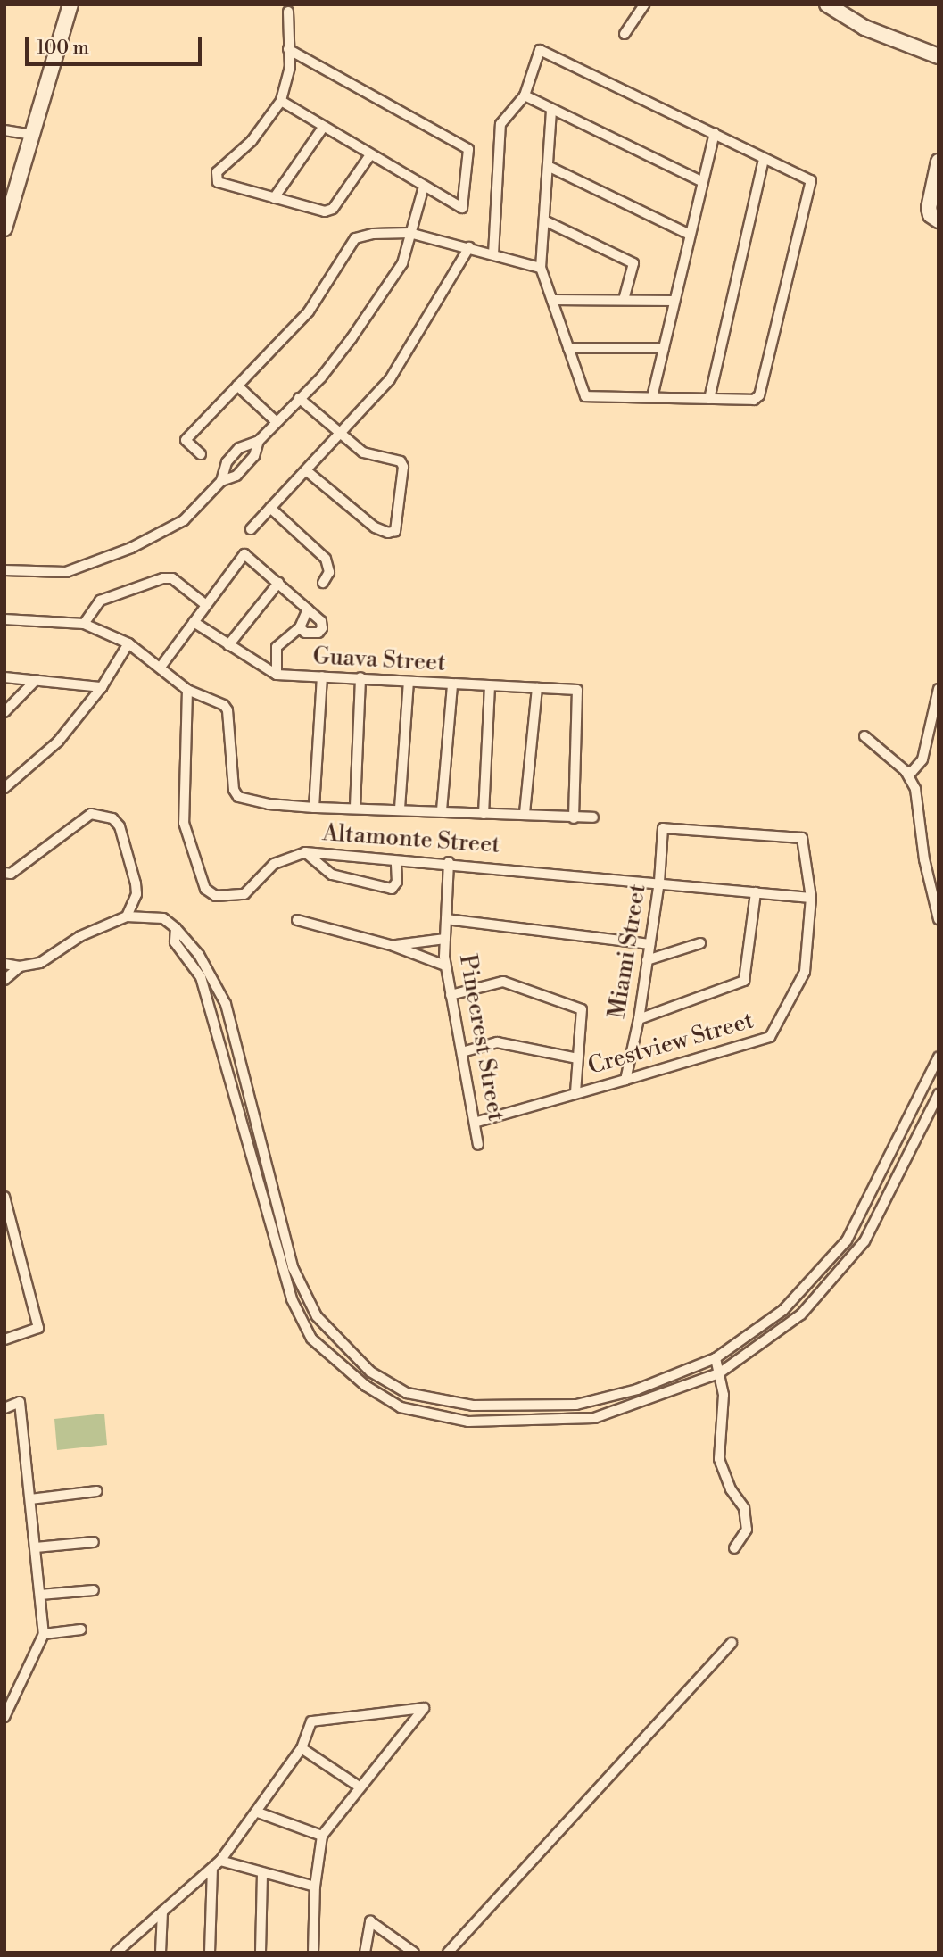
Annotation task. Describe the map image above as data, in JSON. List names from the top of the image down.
{
  "streets": {
    "street": [
      "Guava Street",
      "Altamonte Street",
      "Miami Street",
      "Pinecrest Street",
      "Crestview Street"
    ]
  },
  "crossings": [
    ["Altamonte Street", "Miami Street"],
    ["Altamonte Street", "Pinecrest Street"],
    ["Altamonte Street", "Crestview Street"],
    ["Miami Street", "Crestview Street"],
    ["Pinecrest Street", "Crestview Street"]
  ],
  "scale_bar": "100 m"
}
